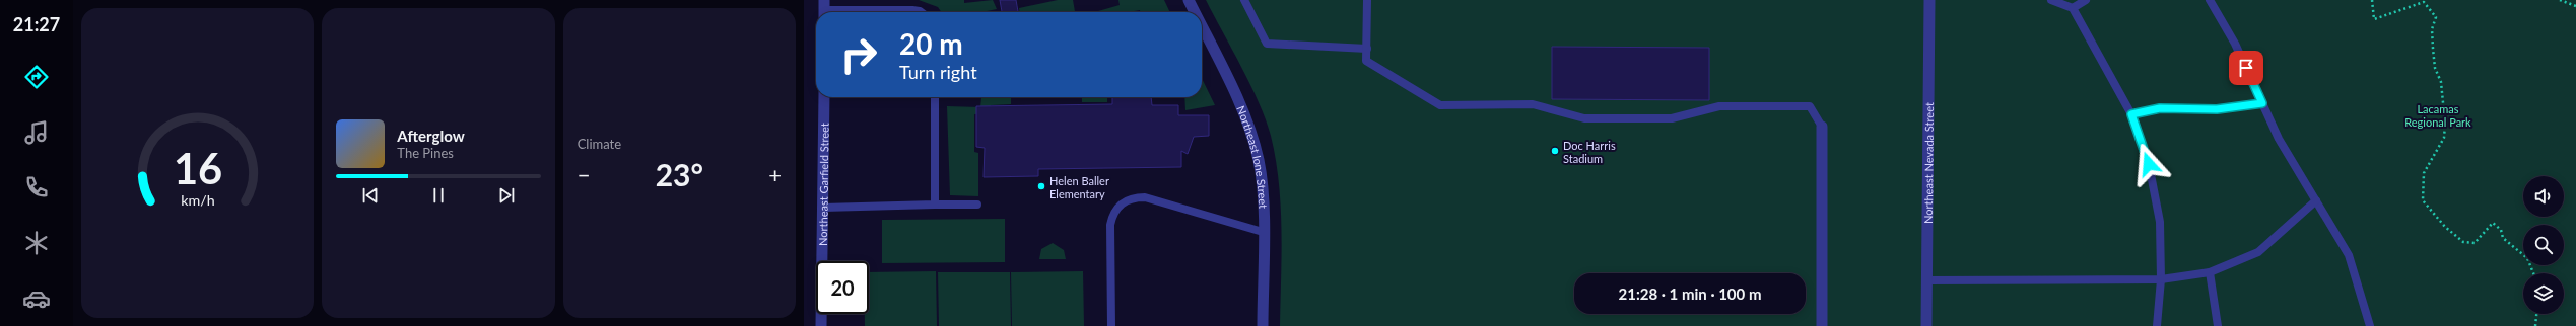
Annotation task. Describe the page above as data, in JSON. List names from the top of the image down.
{
  "streets": {
    "street": ["Northeast Ione Street", "Northeast Nevada Street", "Northeast Garfield Street"]
  },
  "parks": ["Lacamas Regional Park"],
  "places": ["Doc Harris Stadium", "Helen Baller Elementary"],
  "page": {
    "tabs": "21:27",
    "tile": "Climate",
    "turn": ["20 m", "Turn right"],
    "song": ["Afterglow", "The Pines"],
    "heat": ["−", "23°", "+"],
    "limit": "20",
    "trip": "21:28 · 1 min · 100 m",
    "gauge": ["16", "km/h"]
  }
}
